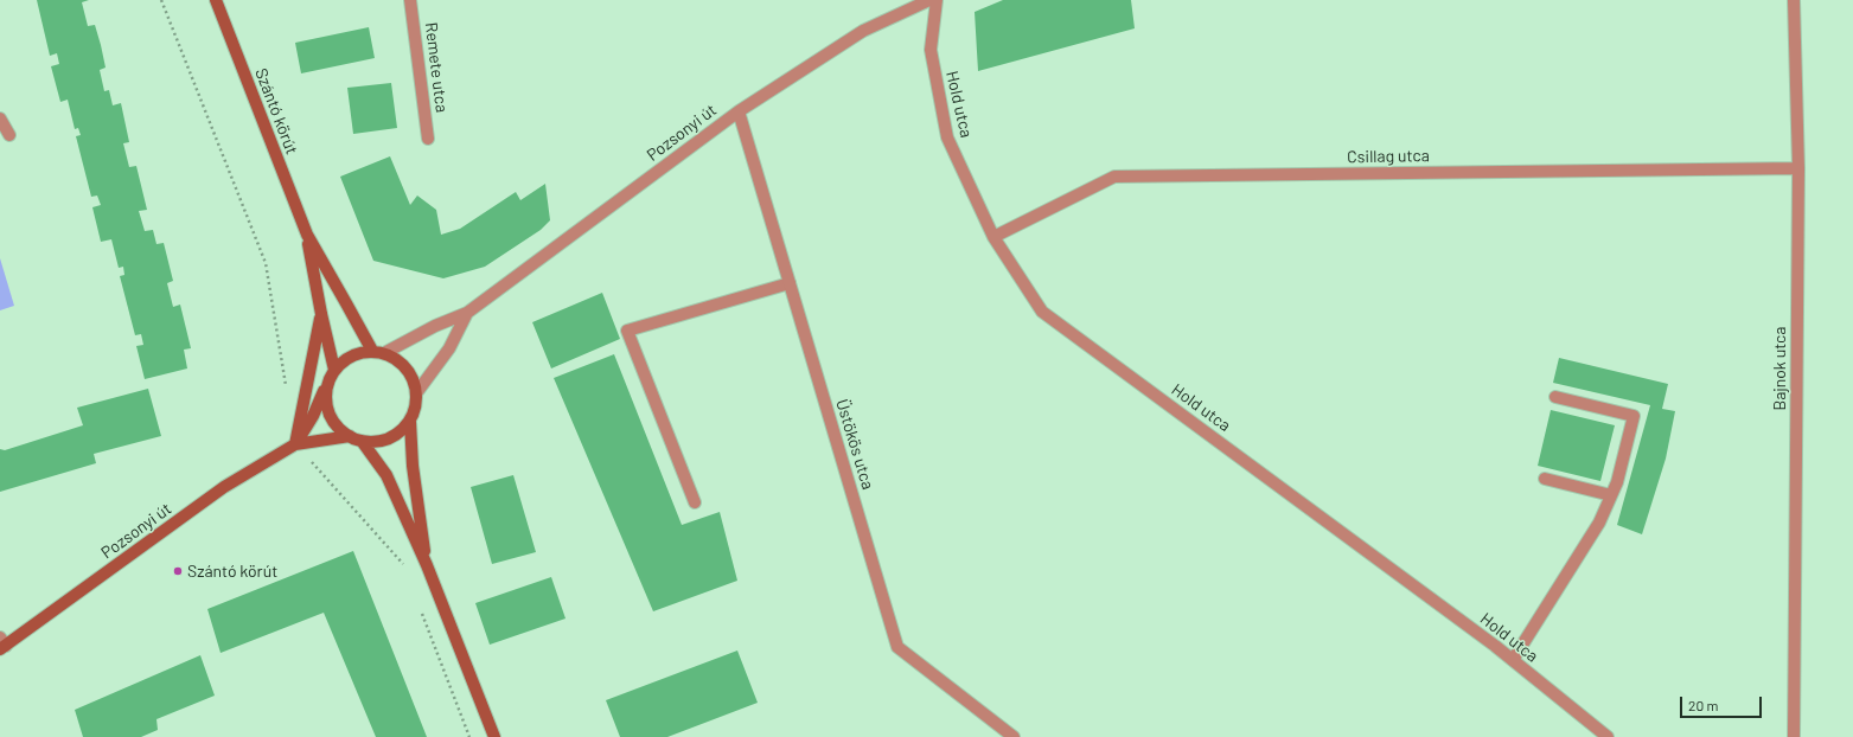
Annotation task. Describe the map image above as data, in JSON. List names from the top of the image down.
{
  "streets": {
    "street": [
      "Remete utca",
      "Hold utca",
      "Szántó körút",
      "Pozsonyi út",
      "Csillag utca",
      "Bajnok utca",
      "Üstökös utca"
    ]
  },
  "crossings": [
    ["Hold utca", "Csillag utca"],
    ["Szántó körút", "Pozsonyi út"],
    ["Pozsonyi út", "Üstökös utca"],
    ["Csillag utca", "Bajnok utca"]
  ],
  "places": ["Szántó körút"],
  "scale_bar": "20 m"
}
